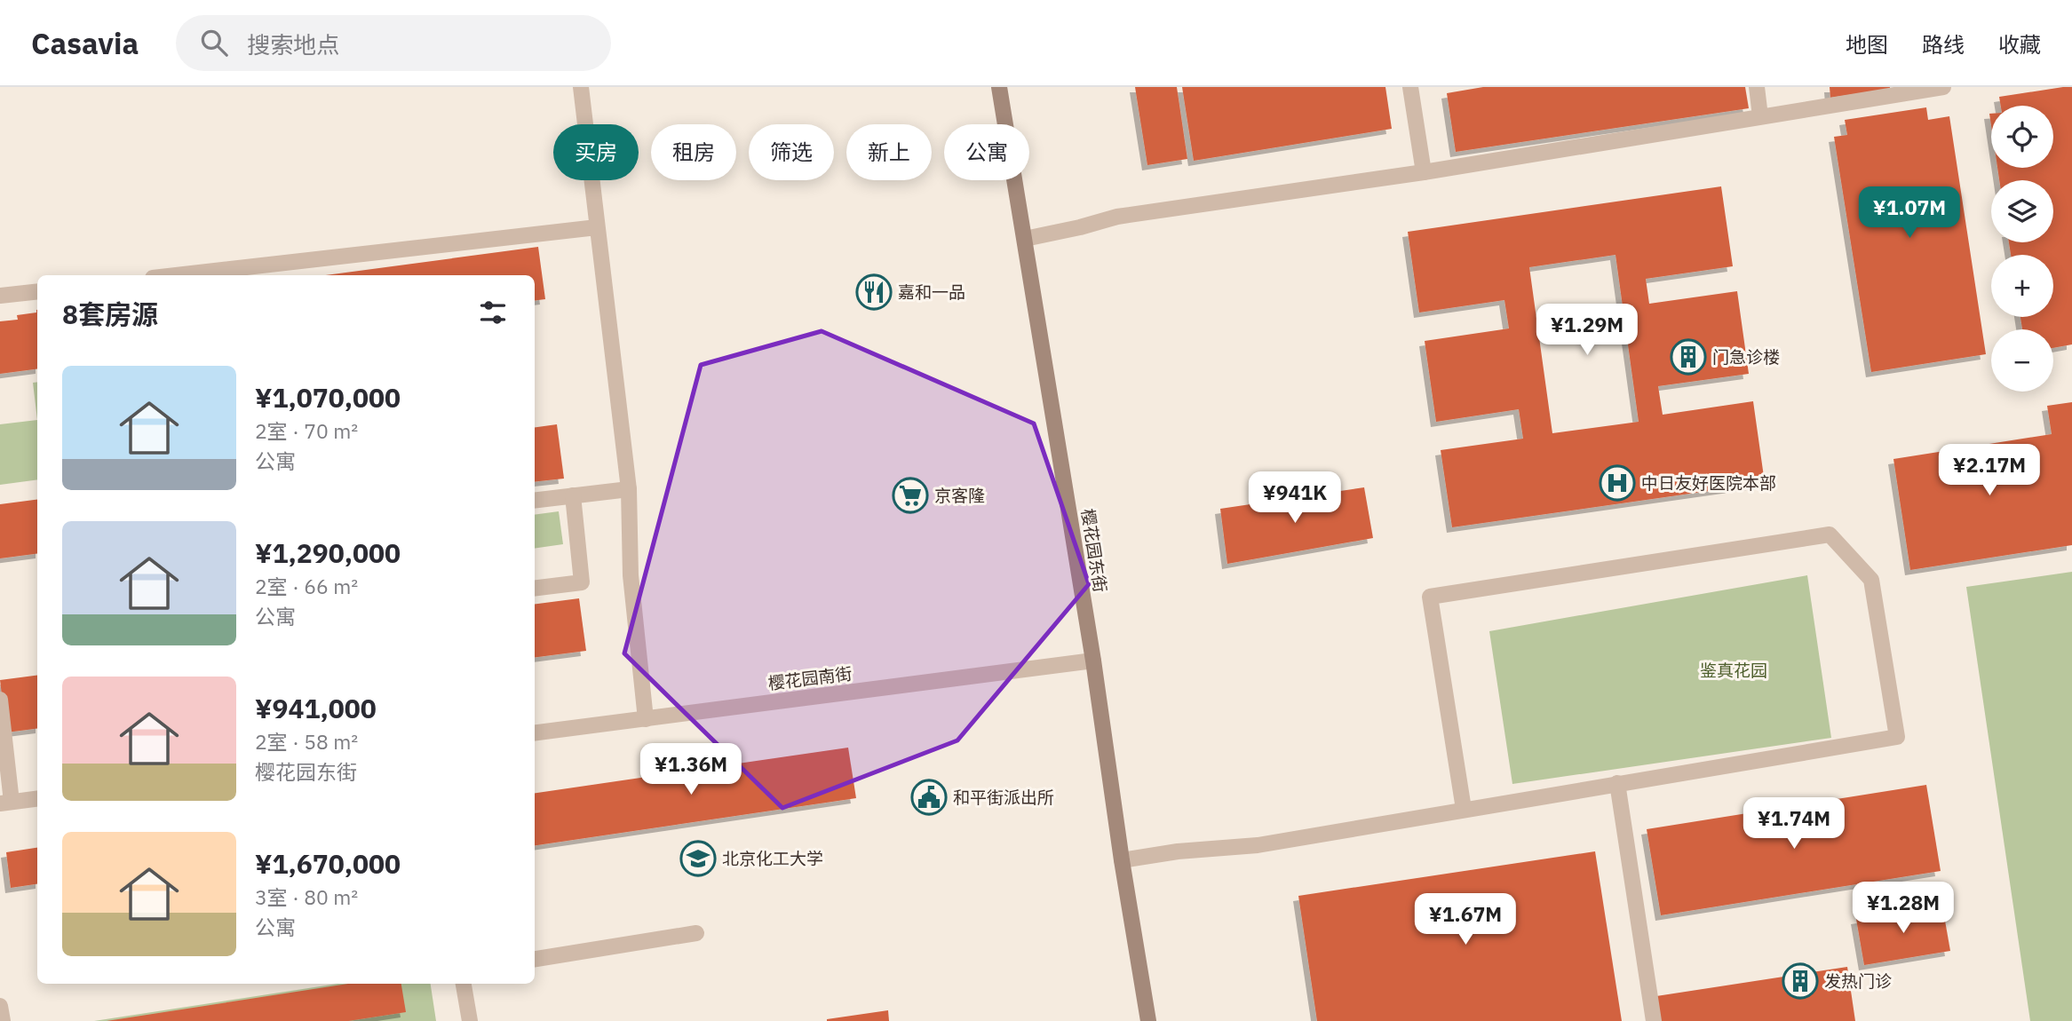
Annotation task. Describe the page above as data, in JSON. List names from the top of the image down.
{
  "streets": {
    "street": ["樱花园东街", "樱花园南街"]
  },
  "crossings": [
    ["樱花园东街", "樱花园南街"]
  ],
  "parks": ["鉴真花园"],
  "places": {
    "restaurant": ["嘉和一品"],
    "building": ["门急诊楼", "发热门诊"],
    "hospital": ["中日友好医院本部"],
    "supermarket": ["京客隆"],
    "public building": ["和平街派出所"],
    "school or university": ["北京化工大学"]
  },
  "page": {
    "header": "Casavia",
    "search": "搜索地点",
    "nav": ["地图", "路线", "收藏"],
    "map_buttons": ["+", "−"],
    "chip": [
      "买房",
      "租房",
      "筛选",
      "新上",
      "公寓"
    ],
    "price": [
      "¥1.07M",
      "¥1.29M",
      "¥2.17M",
      "¥941K",
      "¥1.36M",
      "¥1.74M",
      "¥1.28M",
      "¥1.67M"
    ],
    "heading": "8套房源",
    "list": [
      {
        "name": "¥1,070,000",
        "note": "2室 · 70 m² · 公寓"
      },
      {
        "name": "¥1,290,000",
        "note": "2室 · 66 m² · 公寓"
      },
      {
        "name": "¥941,000",
        "note": "2室 · 58 m² · 樱花园东街"
      },
      {
        "name": "¥1,670,000",
        "note": "3室 · 80 m² · 公寓"
      }
    ]
  }
}
